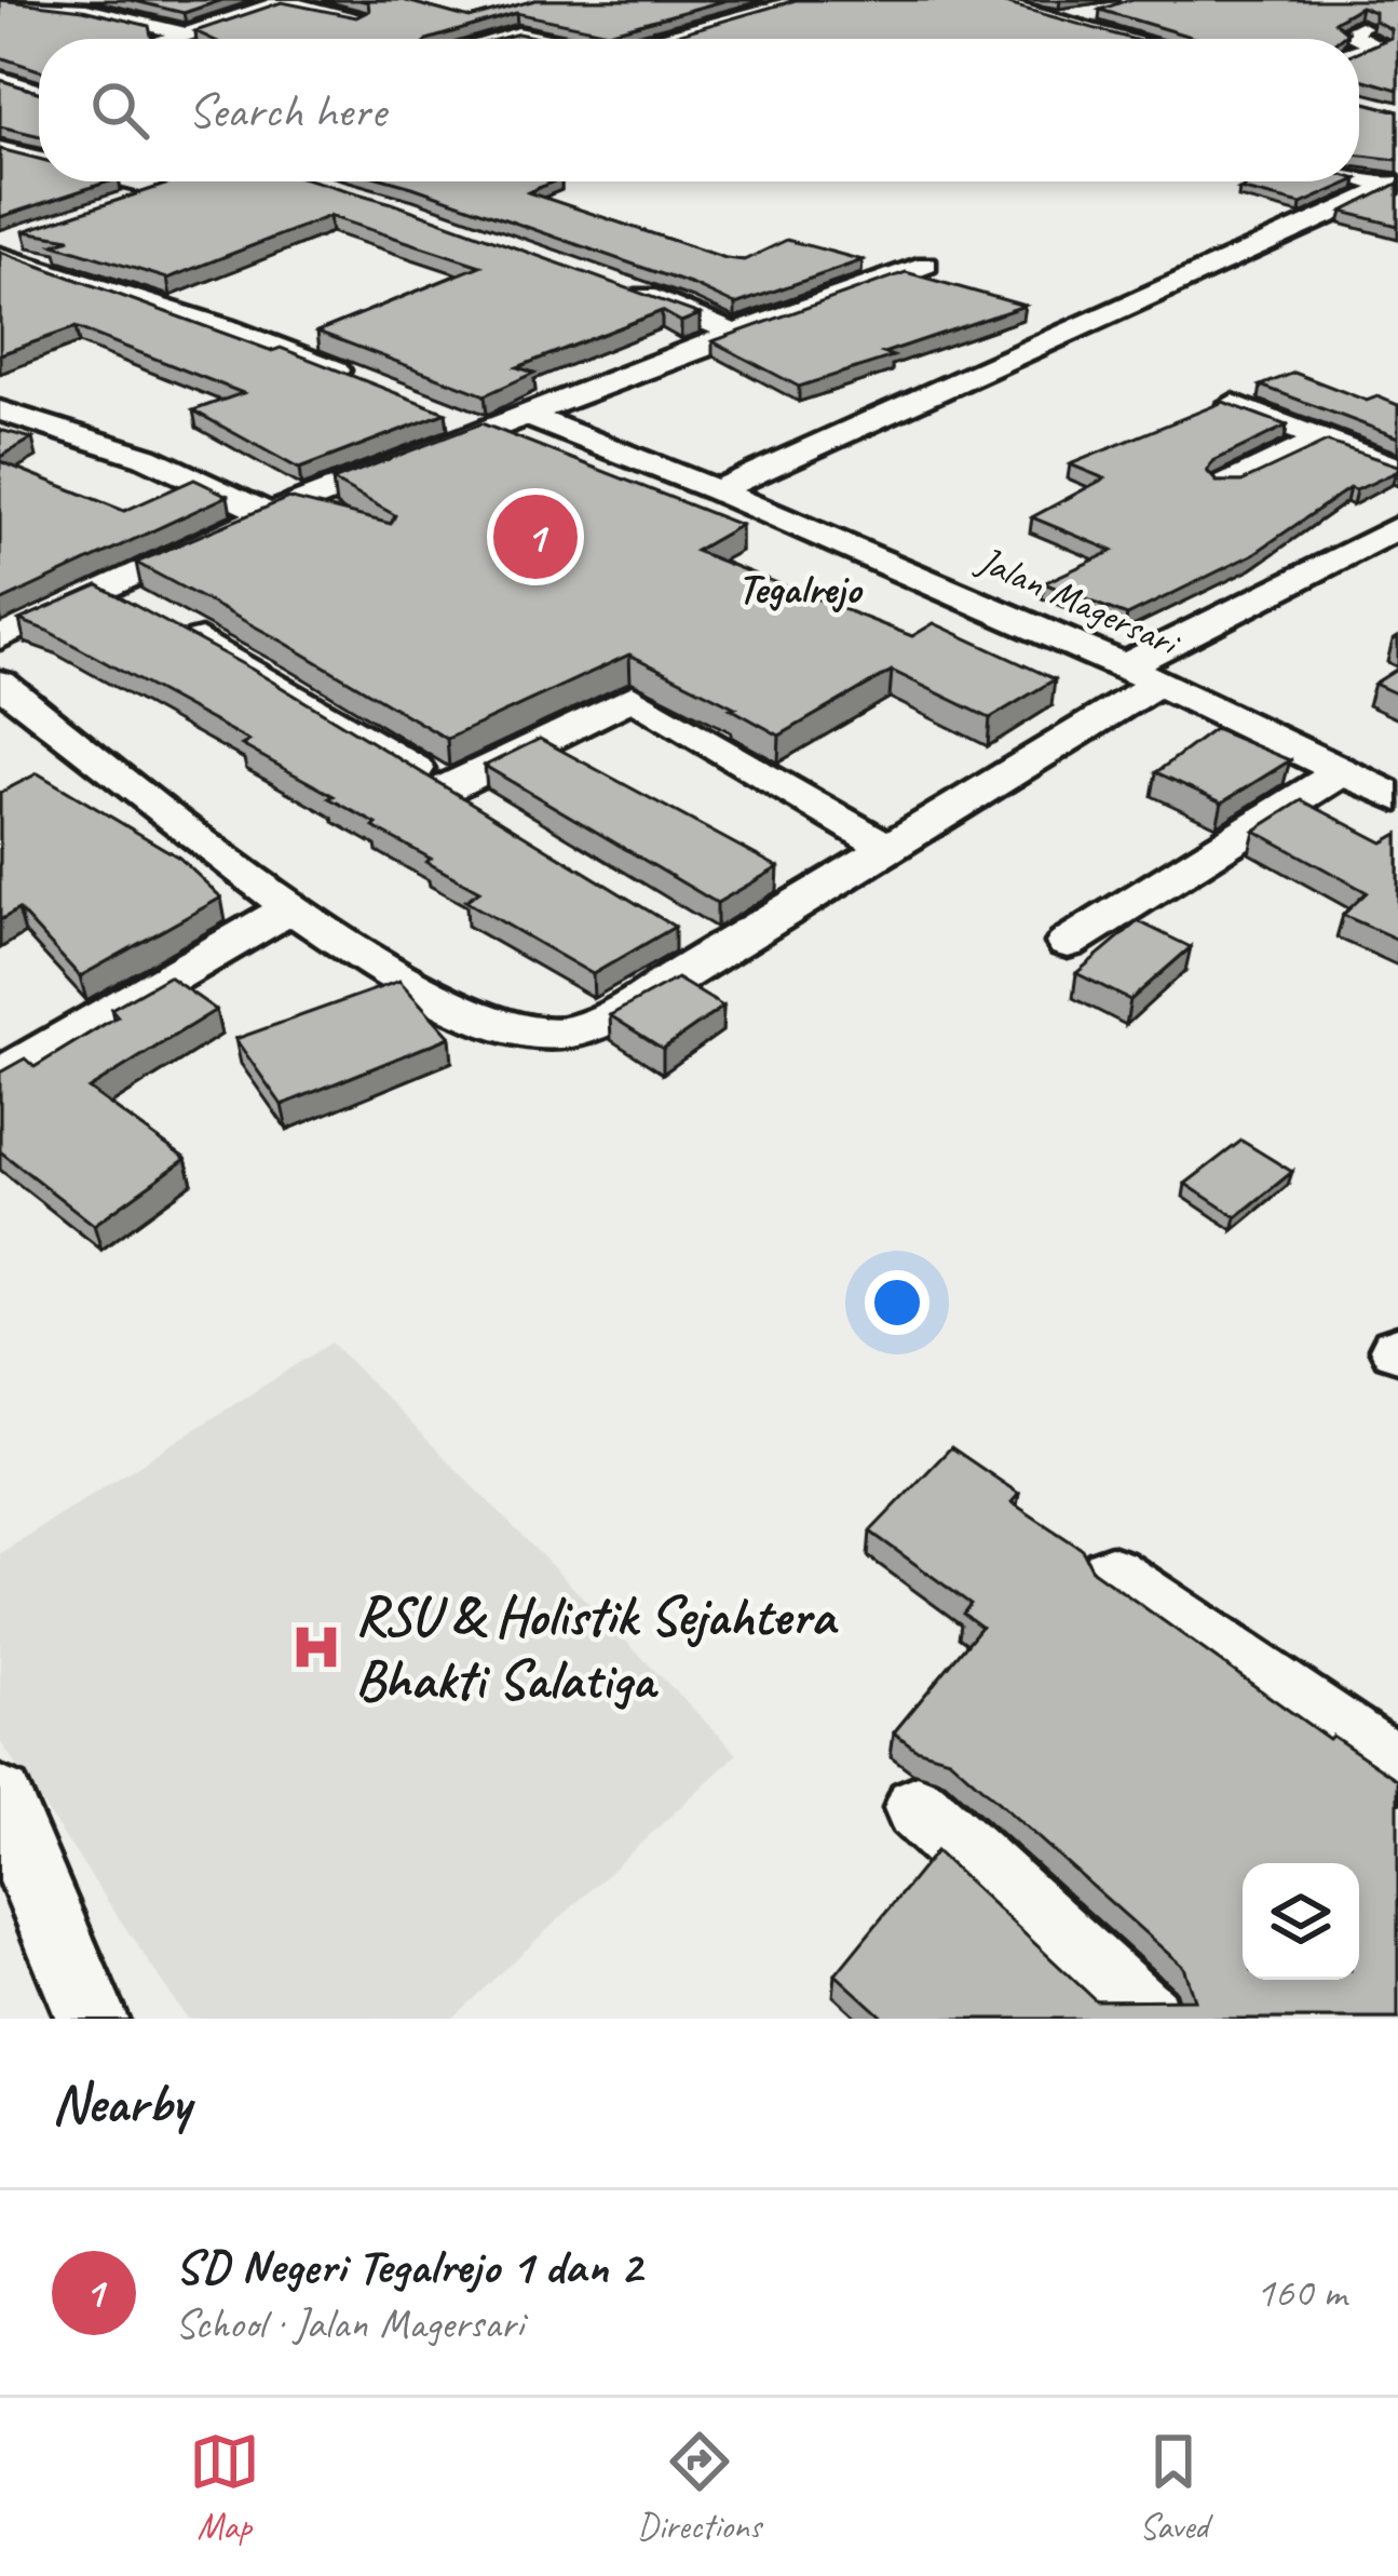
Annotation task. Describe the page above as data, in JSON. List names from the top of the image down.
{
  "streets": {
    "street": ["Jalan Magersari"]
  },
  "districts": ["Tegalrejo"],
  "places": {
    "hospital": ["RSU & Holistik Sejahtera Bhakti Salatiga"]
  },
  "page": {
    "search": "Search here",
    "pins": "1",
    "heading": "Nearby",
    "list": [
      {
        "mark": "1",
        "name": "SD Negeri Tegalrejo 1 dan 2",
        "note": "School · Jalan Magersari",
        "value": "160 m"
      }
    ],
    "nav": ["Map", "Directions", "Saved"]
  }
}
